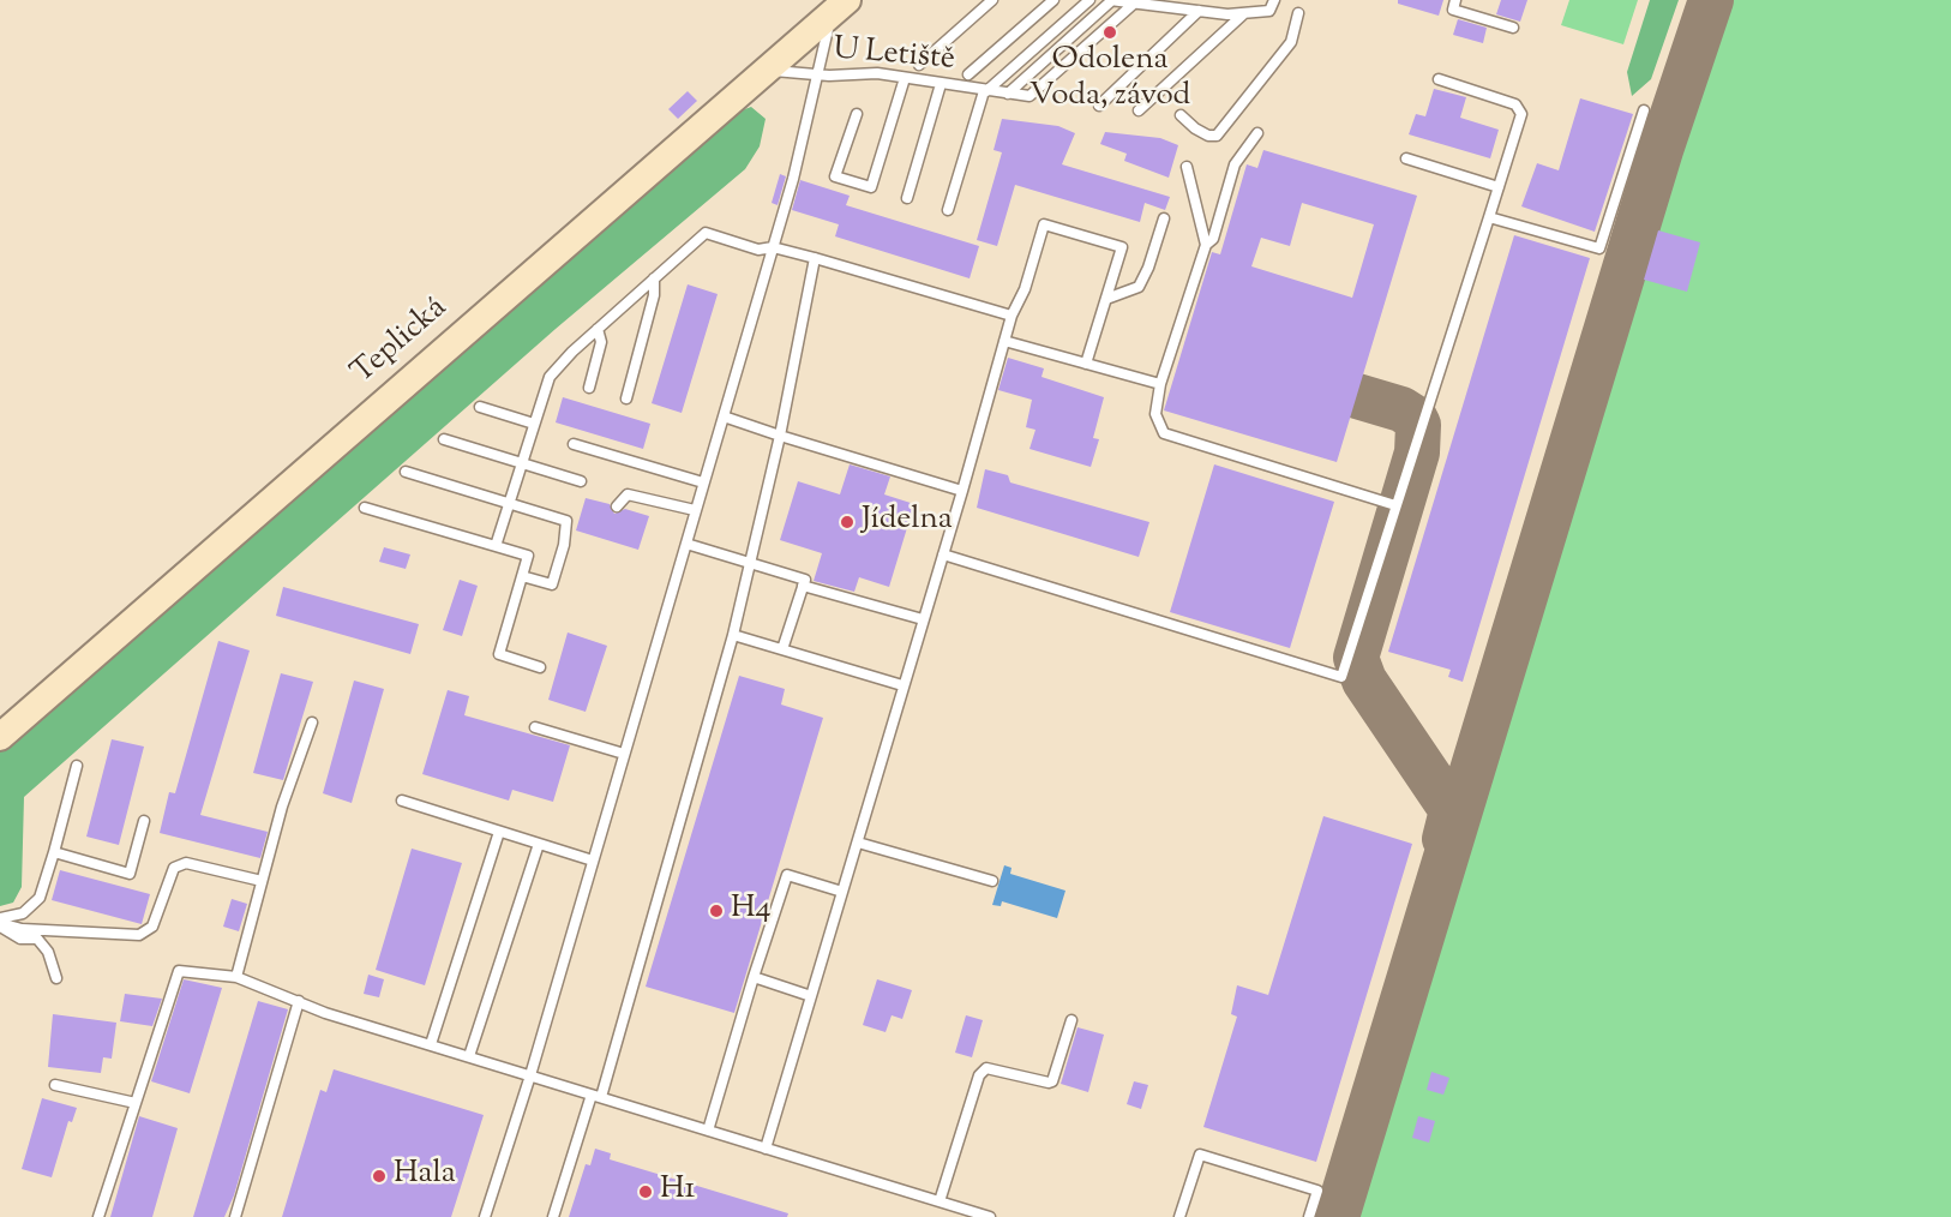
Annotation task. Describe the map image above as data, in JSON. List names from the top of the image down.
{
  "streets": {
    "main road": ["Teplická"],
    "lane": ["U Letiště"]
  },
  "crossings": [
    ["U Letiště", "Teplická"]
  ],
  "places": [
    "Odolena Voda, závod",
    "Jídelna",
    "H4",
    "Hala",
    "H1"
  ]
}
